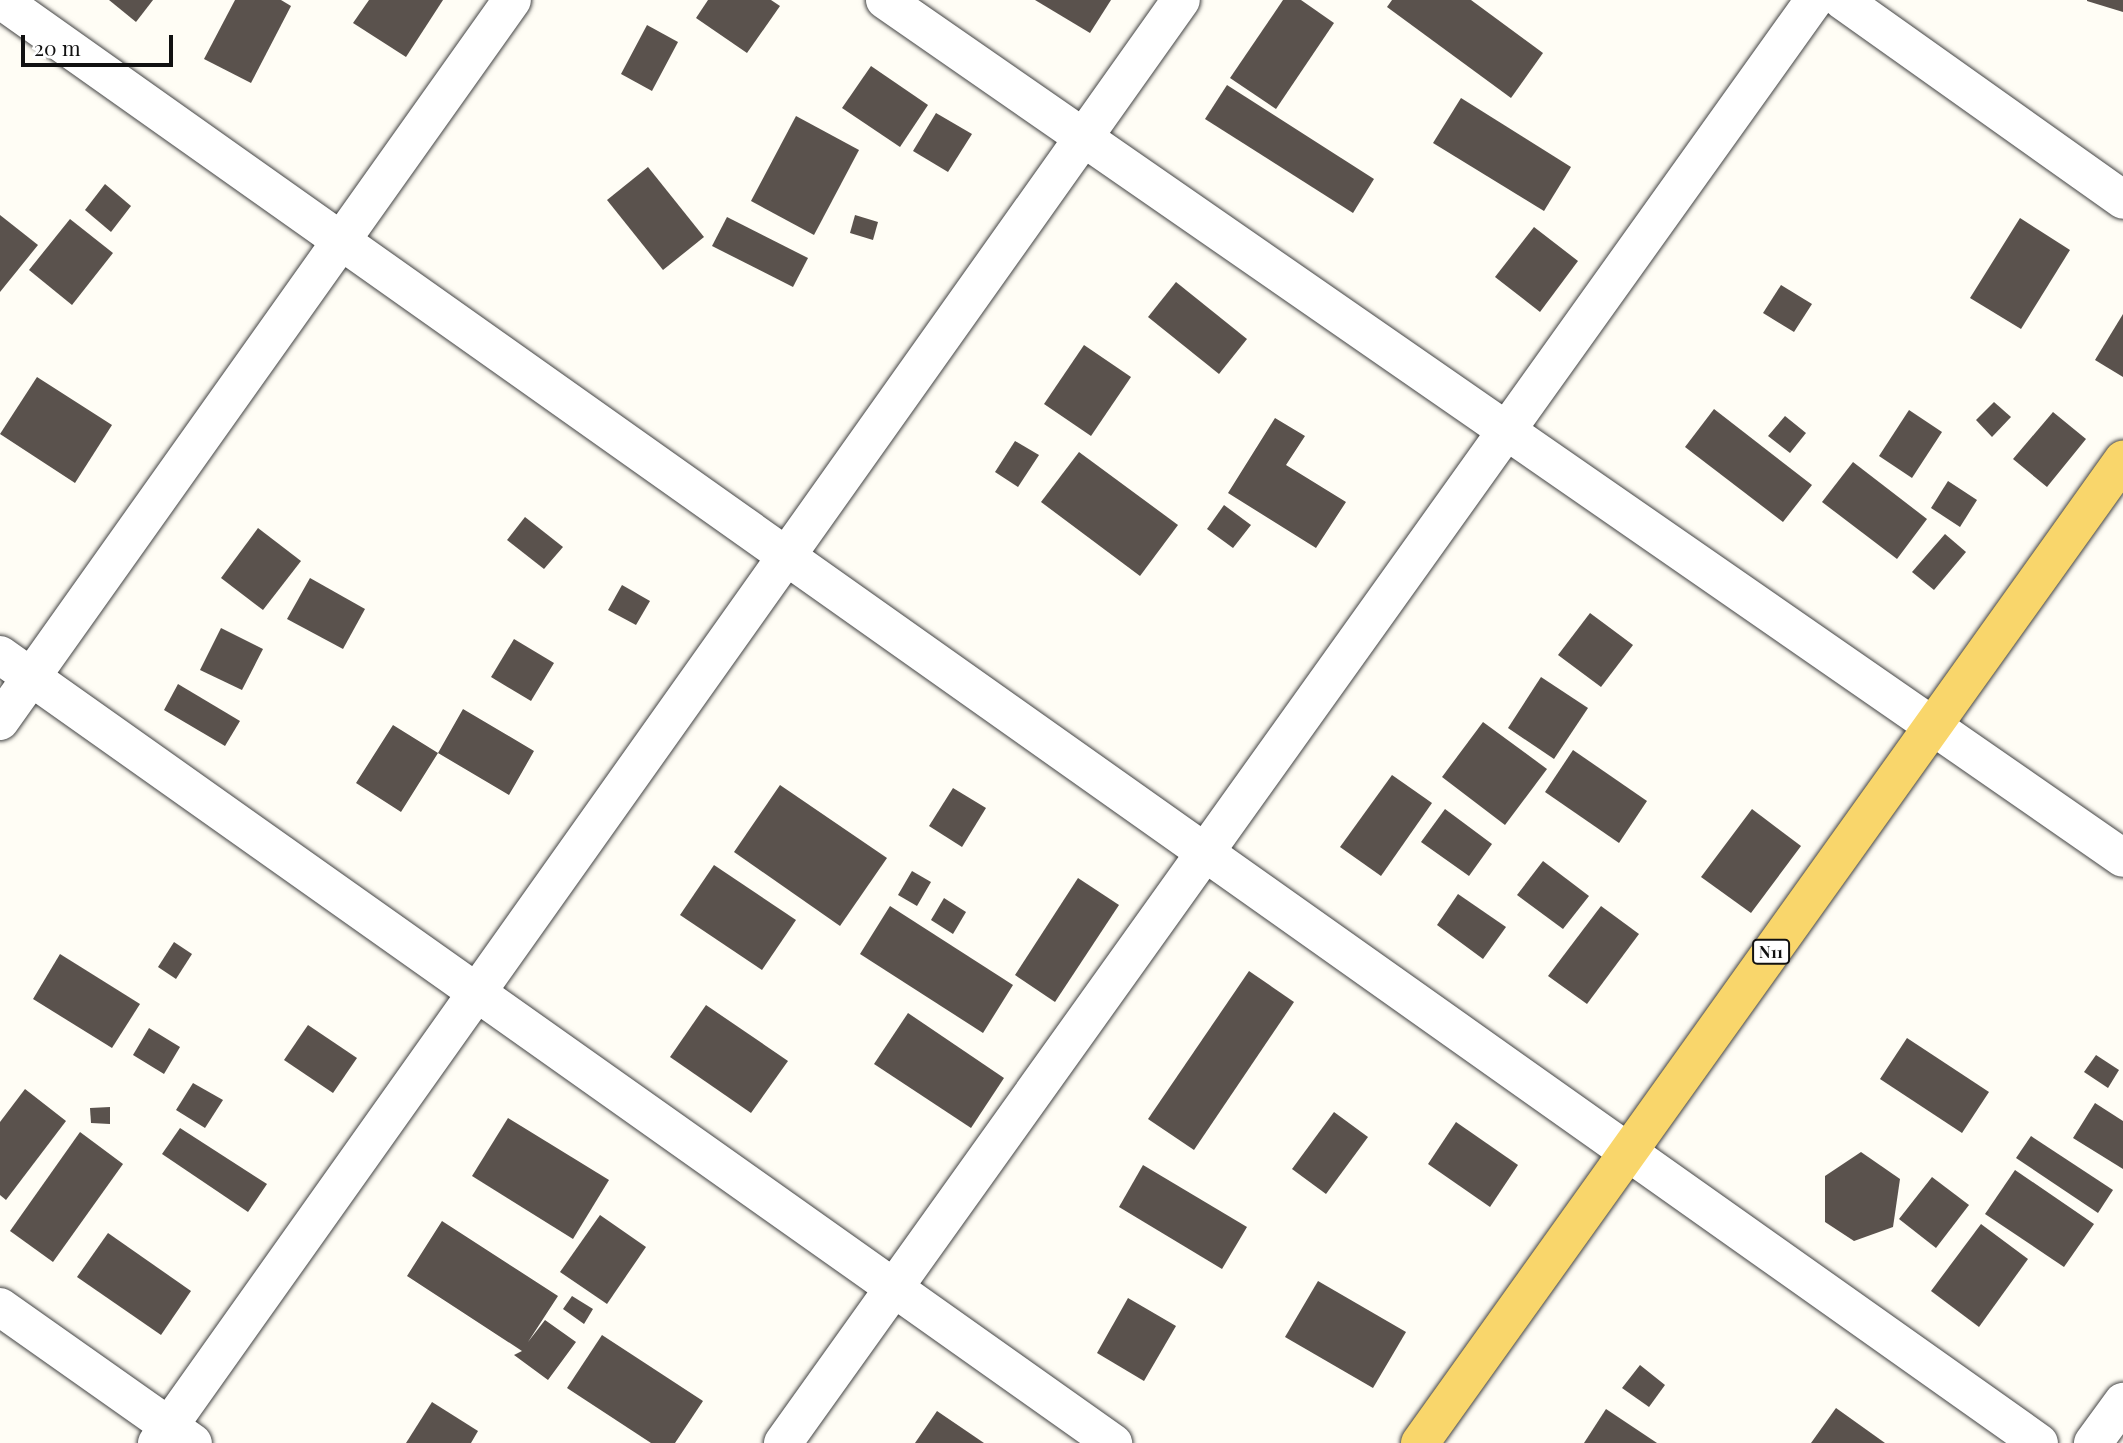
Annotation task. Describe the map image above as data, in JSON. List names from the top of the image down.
{
  "streets": {
    "main road": ["N11"]
  },
  "scale_bar": "20 m"
}
